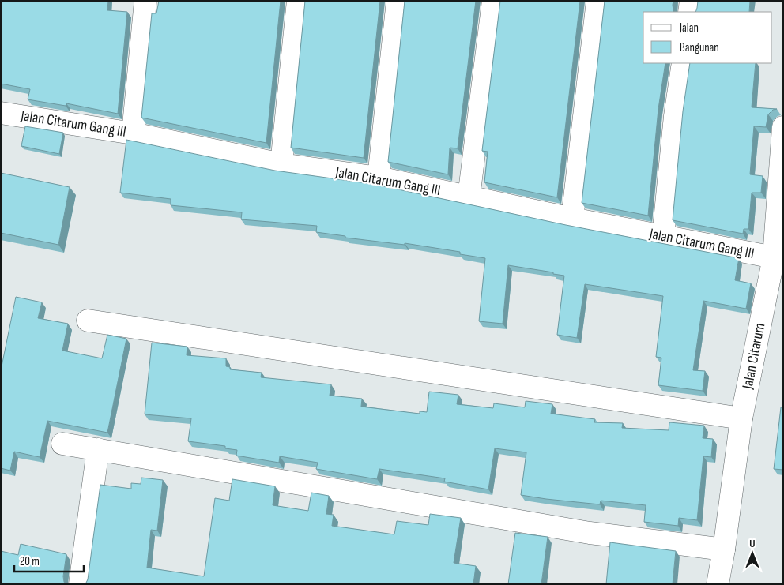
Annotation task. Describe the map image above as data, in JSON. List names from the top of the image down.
{
  "streets": {
    "street": ["Jalan Citarum Gang III", "Jalan Citarum"]
  },
  "crossings": [
    ["Jalan Citarum Gang III", "Jalan Citarum"]
  ],
  "legend": ["Jalan", "Bangunan"],
  "scale_bar": "20 m",
  "north": "top"
}
